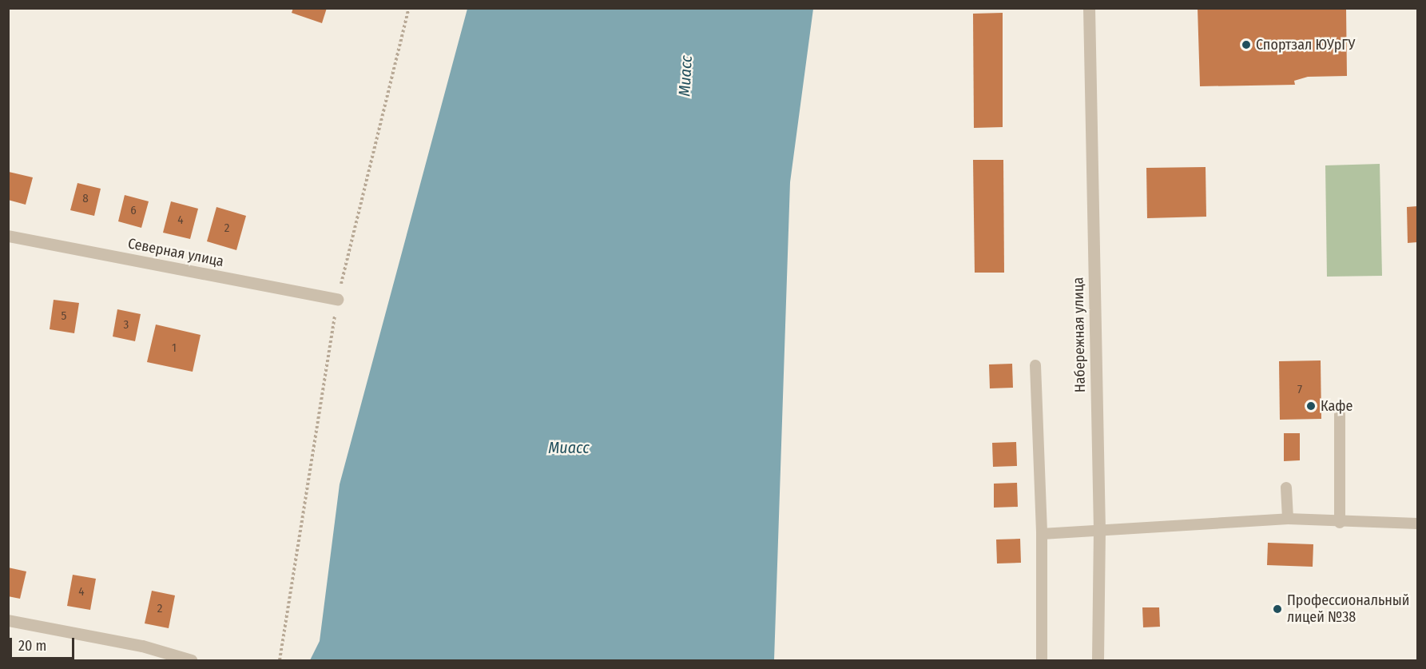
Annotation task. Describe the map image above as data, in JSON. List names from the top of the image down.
{
  "streets": {
    "street": ["Северная улица", "Набережная улица"]
  },
  "water": ["Миасс"],
  "places": ["Спортзал ЮУрГУ", "Кафе", "Профессиональный лицей №38"],
  "house_numbers": [
    "8",
    "6",
    "4",
    "2",
    "5",
    "3",
    "1",
    "7",
    "4",
    "2"
  ],
  "scale_bar": "20 m"
}
